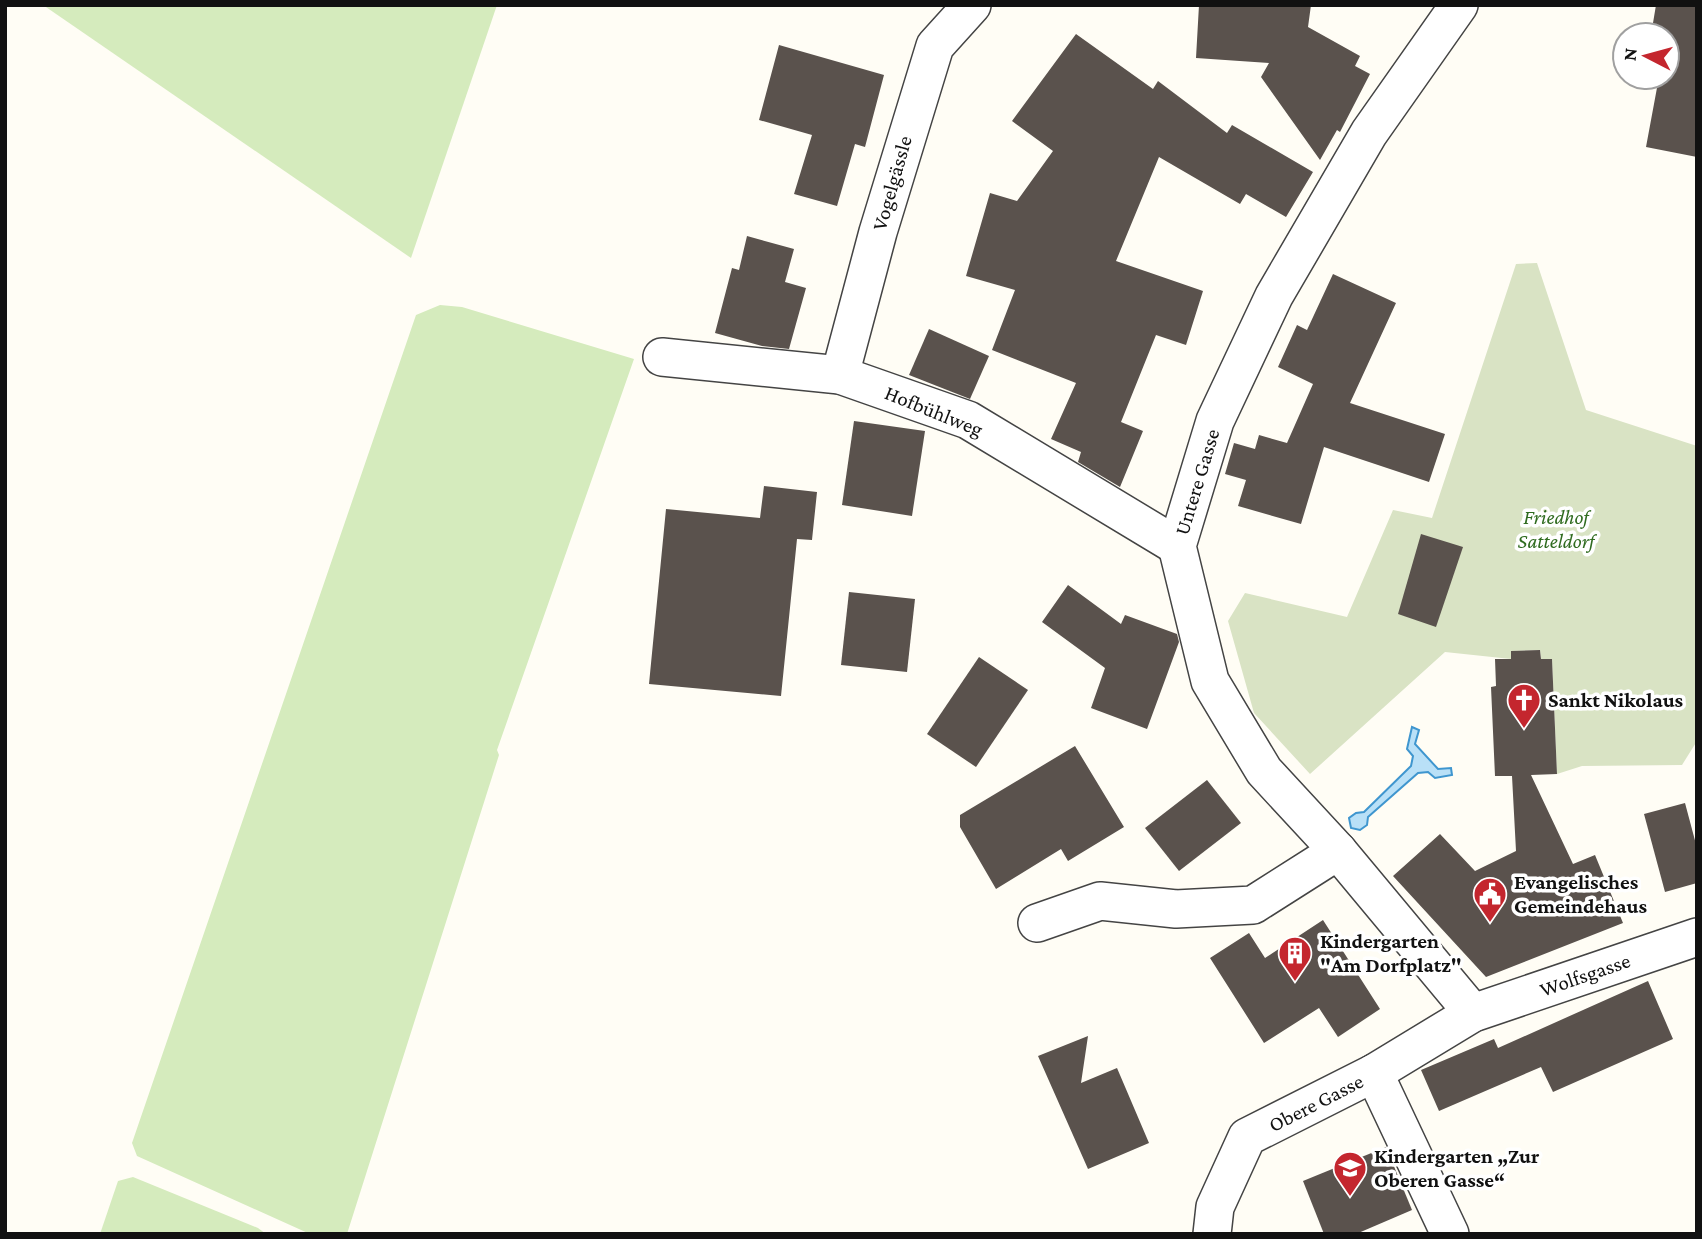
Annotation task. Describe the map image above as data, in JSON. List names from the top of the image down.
{
  "streets": {
    "street": [
      "Vogelgässle",
      "Hofbühlweg",
      "Untere Gasse",
      "Wolfsgasse",
      "Obere Gasse"
    ]
  },
  "crossings": [
    ["Vogelgässle", "Hofbühlweg"],
    ["Hofbühlweg", "Untere Gasse"],
    ["Untere Gasse", "Wolfsgasse"],
    ["Untere Gasse", "Obere Gasse"],
    ["Wolfsgasse", "Obere Gasse"]
  ],
  "parks": ["Friedhof Satteldorf"],
  "places": {
    "church": ["Sankt Nikolaus"],
    "public building": ["Evangelisches Gemeindehaus"],
    "building": ["Kindergarten \"Am Dorfplatz\""],
    "school or university": ["Kindergarten „Zur Oberen Gasse“"]
  },
  "north": "left"
}
